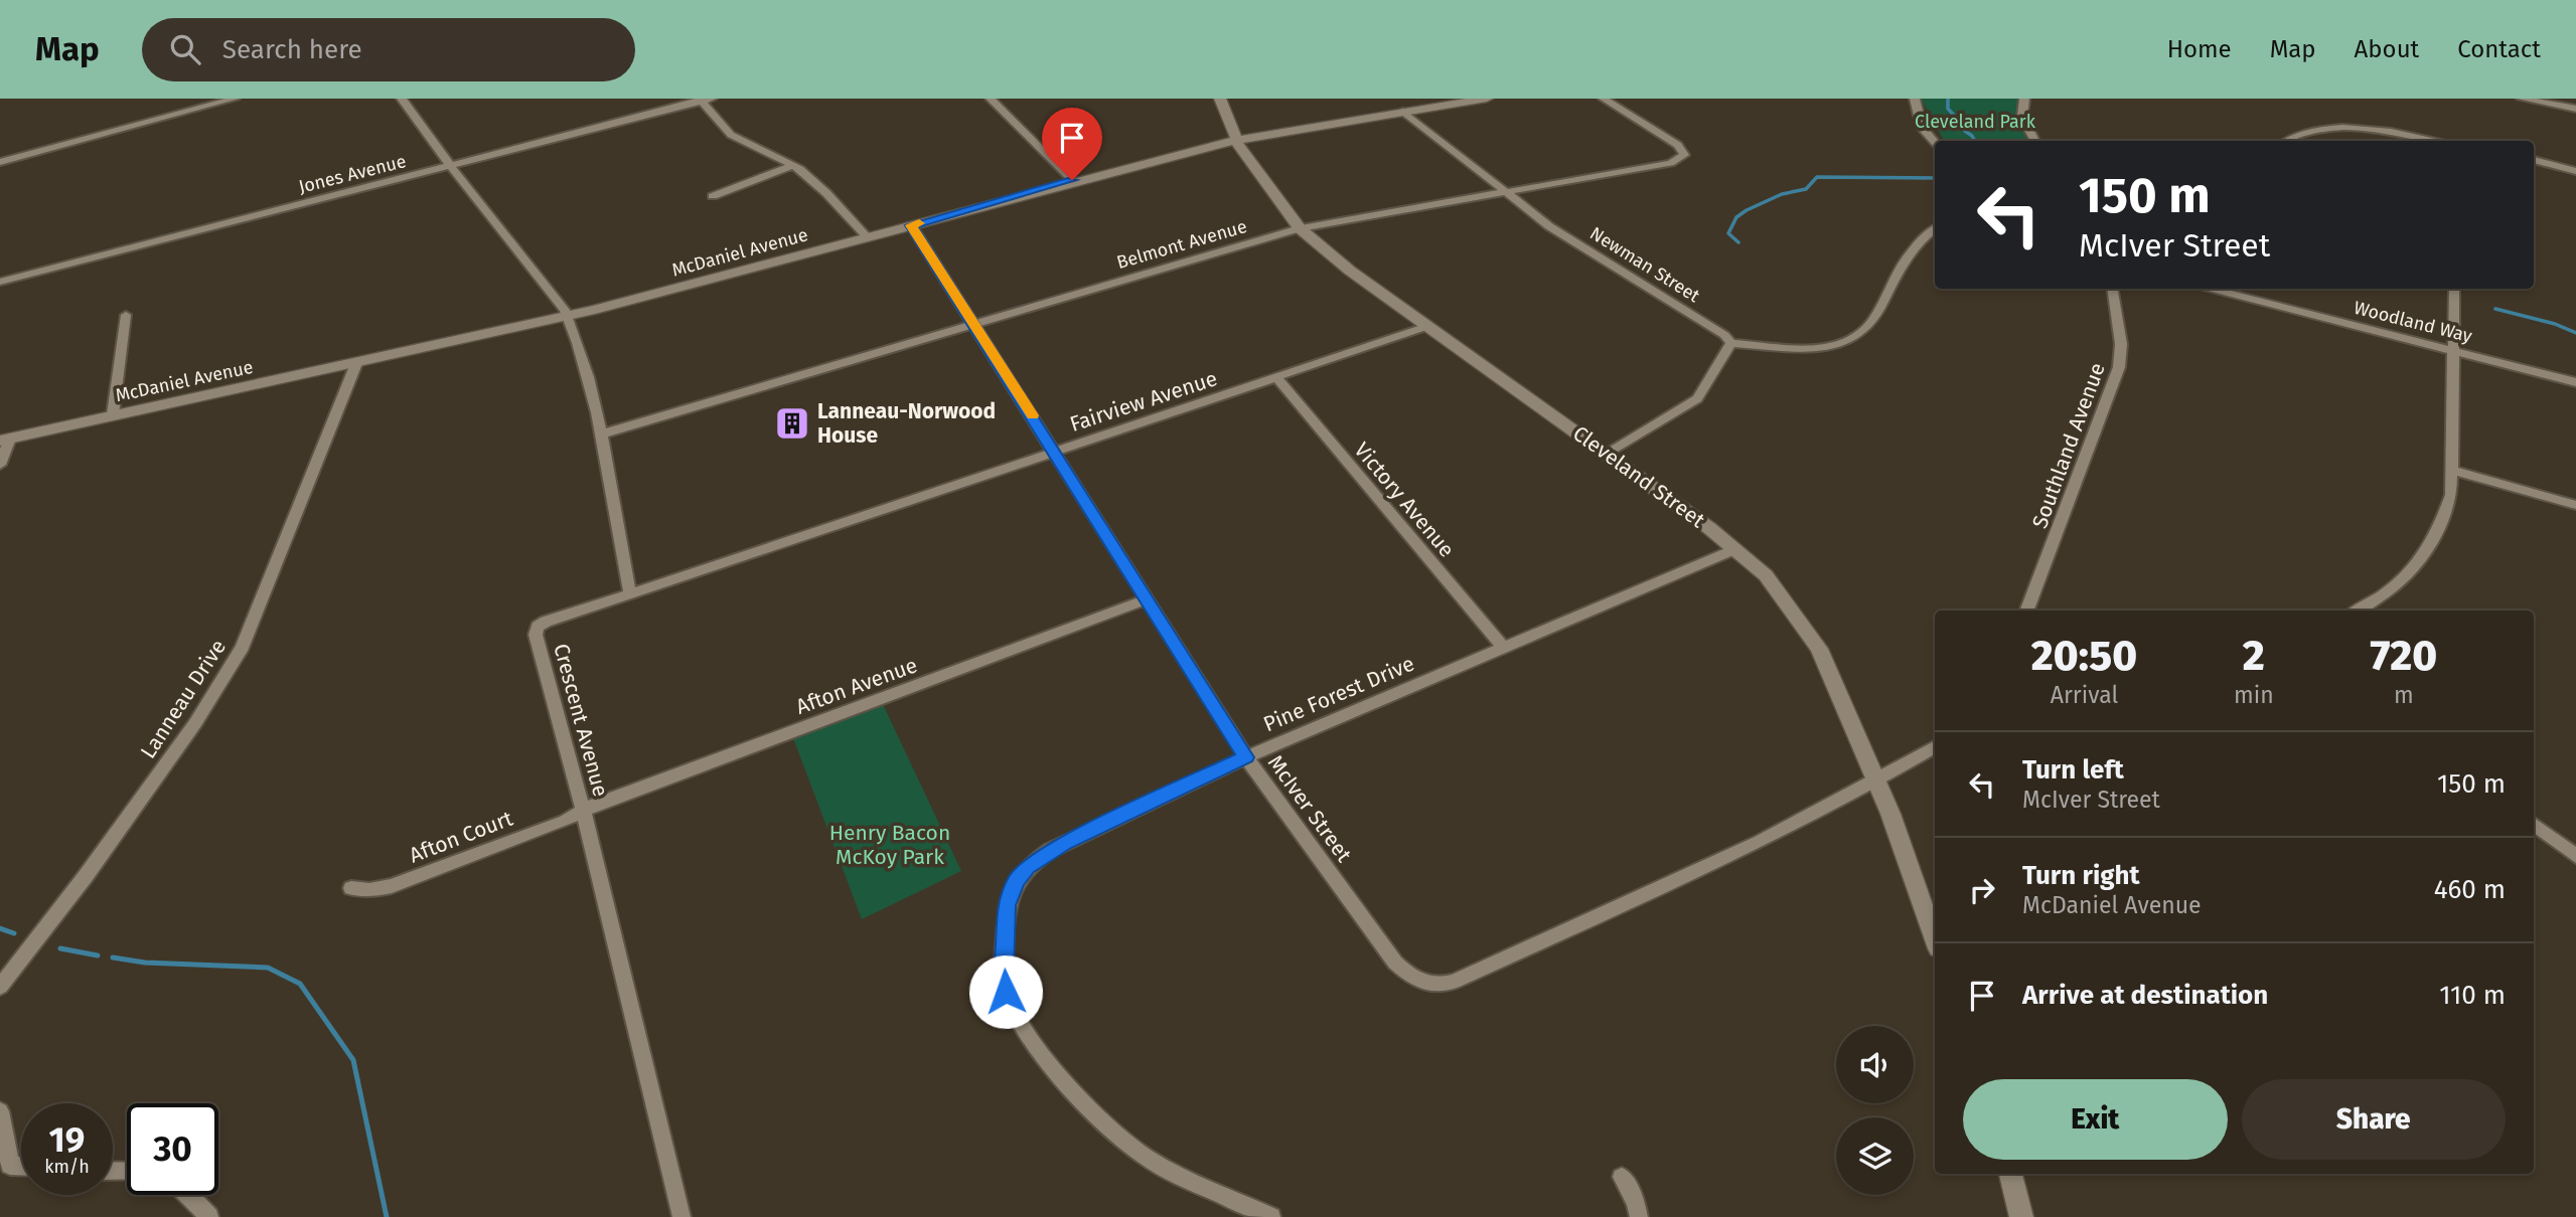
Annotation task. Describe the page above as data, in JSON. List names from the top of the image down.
{
  "streets": {
    "street": [
      "Jones Avenue",
      "Belmont Avenue",
      "McDaniel Avenue",
      "Newman Street",
      "Woodland Way",
      "Fairview Avenue",
      "Southland Avenue",
      "Cleveland Street",
      "Victory Avenue",
      "Afton Avenue",
      "Pine Forest Drive",
      "Lanneau Drive",
      "Crescent Avenue",
      "McIver Street",
      "Afton Court"
    ]
  },
  "crossings": [
    ["Belmont Avenue", "Newman Street"],
    ["Belmont Avenue", "Cleveland Street"],
    ["Belmont Avenue", "McIver Street"],
    ["McDaniel Avenue", "Newman Street"],
    ["McDaniel Avenue", "Cleveland Street"],
    ["McDaniel Avenue", "Lanneau Drive"],
    ["McDaniel Avenue", "McIver Street"],
    ["Fairview Avenue", "Cleveland Street"],
    ["Fairview Avenue", "Victory Avenue"],
    ["Fairview Avenue", "Crescent Avenue"],
    ["Fairview Avenue", "McIver Street"],
    ["Cleveland Street", "Pine Forest Drive"],
    ["Cleveland Street", "McIver Street"],
    ["Victory Avenue", "Pine Forest Drive"],
    ["Afton Avenue", "Crescent Avenue"],
    ["Afton Avenue", "McIver Street"],
    ["Afton Avenue", "Afton Court"],
    ["Pine Forest Drive", "McIver Street"],
    ["Crescent Avenue", "Afton Court"]
  ],
  "parks": ["Cleveland Park", "Henry Bacon McKoy Park"],
  "places": {
    "building": ["Lanneau-Norwood House"]
  },
  "page": {
    "header": "Map",
    "search": "Search here",
    "nav": [
      "Home",
      "Map",
      "About",
      "Contact"
    ],
    "turn": ["150 m", "McIver Street"],
    "eta": [
      "20:50",
      "Arrival",
      "2",
      "min",
      "720",
      "m"
    ],
    "list": [
      {
        "name": "Turn left",
        "note": "McIver Street",
        "value": "150 m"
      },
      {
        "name": "Turn right",
        "note": "McDaniel Avenue",
        "value": "460 m"
      },
      {
        "name": "Arrive at destination",
        "value": "110 m"
      }
    ],
    "buttons": ["Exit", "Share"],
    "speed": "19 km/h",
    "limit": "30"
  }
}
